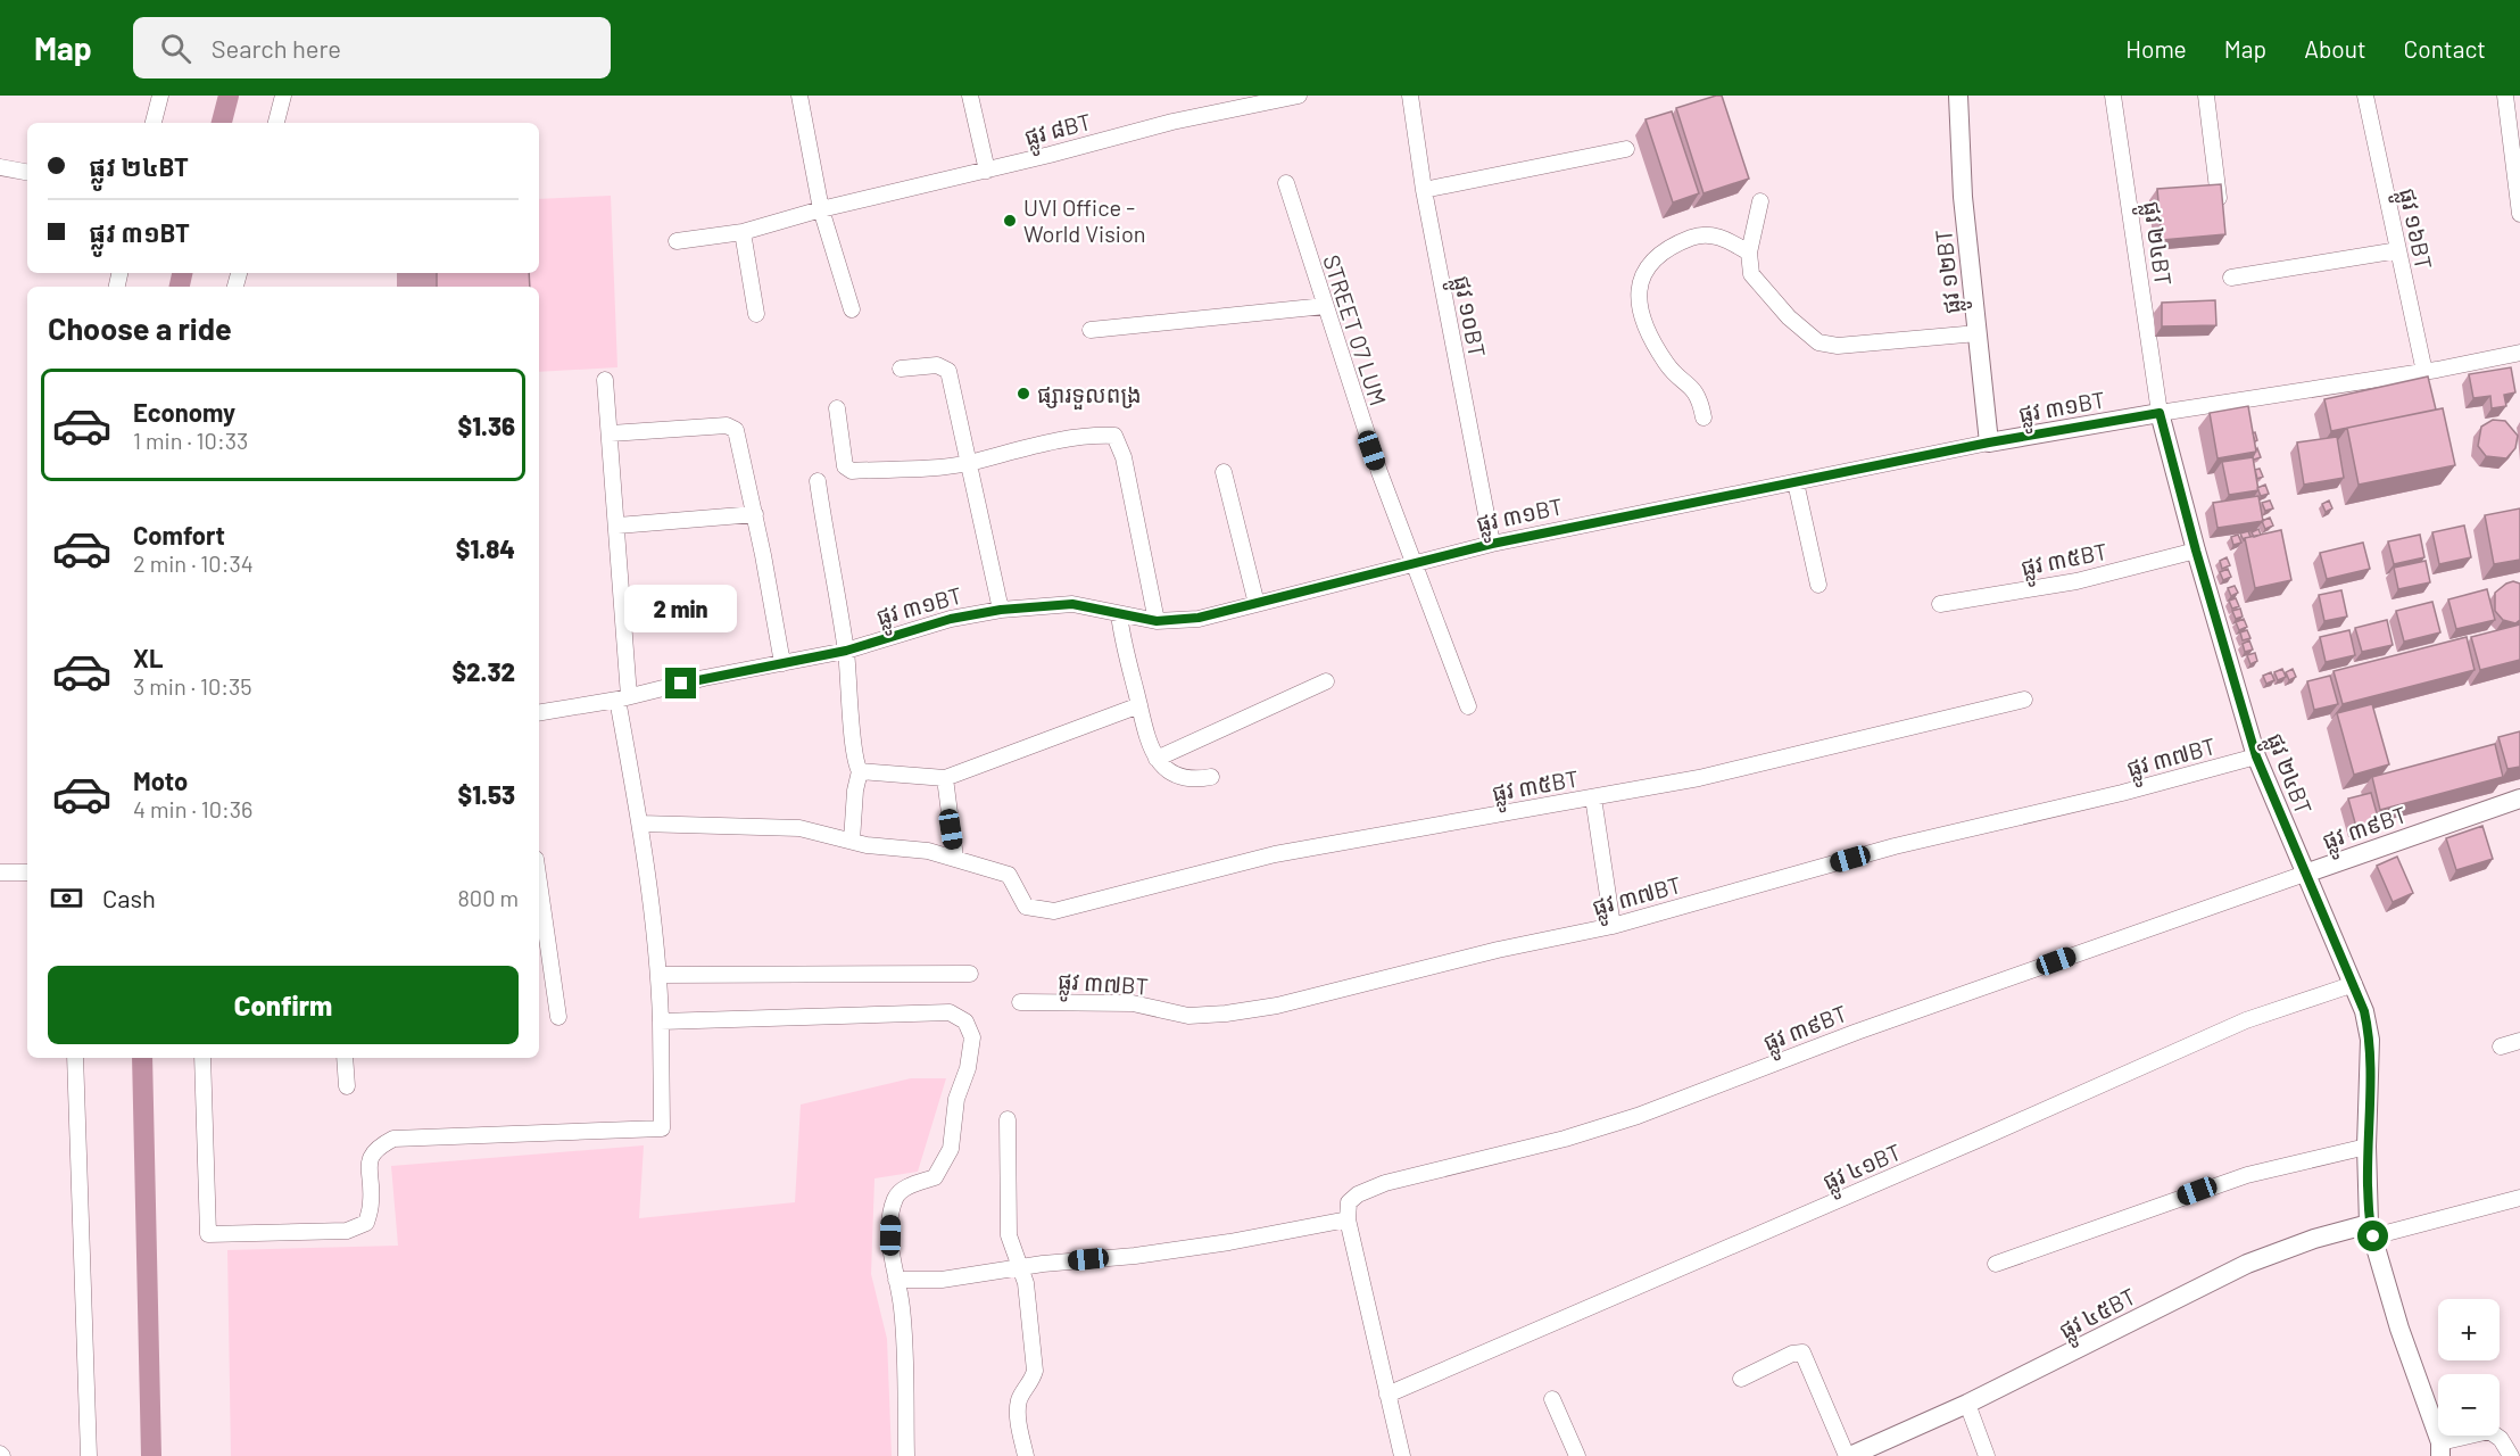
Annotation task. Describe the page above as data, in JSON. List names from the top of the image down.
{
  "streets": {
    "street": [
      "ផ្លូវ ៨BT",
      "ផ្លូវ ១៦BT",
      "ផ្លូវ ២៤BT",
      "ផ្លូវ ១២BT",
      "ផ្លូវ ១០BT",
      "STREET 07 LUM",
      "ផ្លូវ ៣១BT",
      "ផ្លូវ ៣៥BT",
      "ផ្លូវ ៣៧BT",
      "ផ្លូវ ៣៩BT",
      "ផ្លូវ ៤១BT",
      "ផ្លូវ ៤៥BT"
    ]
  },
  "crossings": [
    ["ផ្លូវ ១៦BT", "ផ្លូវ ៣១BT"],
    ["ផ្លូវ ២៤BT", "ផ្លូវ ៣១BT"],
    ["ផ្លូវ ២៤BT", "ផ្លូវ ៣៥BT"],
    ["ផ្លូវ ២៤BT", "ផ្លូវ ៣៧BT"],
    ["ផ្លូវ ២៤BT", "ផ្លូវ ៣៩BT"],
    ["ផ្លូវ ២៤BT", "ផ្លូវ ៤១BT"],
    ["ផ្លូវ ២៤BT", "ផ្លូវ ៤៥BT"],
    ["ផ្លូវ ១២BT", "ផ្លូវ ៣១BT"],
    ["ផ្លូវ ១០BT", "ផ្លូវ ៣១BT"],
    ["STREET 07 LUM", "ផ្លូវ ៣១BT"]
  ],
  "places": ["UVI Office - World Vision", "ផ្សារទួលពង្រ"],
  "page": {
    "header": "Map",
    "search": "Search here",
    "nav": [
      "Home",
      "Map",
      "About",
      "Contact"
    ],
    "banner": ["ផ្លូវ ២៤BT", "ផ្លូវ ៣១BT"],
    "heading": "Choose a ride",
    "list": [
      {
        "name": "Economy",
        "note": "1 min · 10:33",
        "value": "$1.36"
      },
      {
        "name": "Comfort",
        "note": "2 min · 10:34",
        "value": "$1.84"
      },
      {
        "name": "XL",
        "note": "3 min · 10:35",
        "value": "$2.32"
      },
      {
        "name": "Moto",
        "note": "4 min · 10:36",
        "value": "$1.53"
      }
    ],
    "bubble": "2 min",
    "pay": ["Cash", "800 m"],
    "buttons": "Confirm",
    "map_buttons": ["+", "−"]
  }
}
